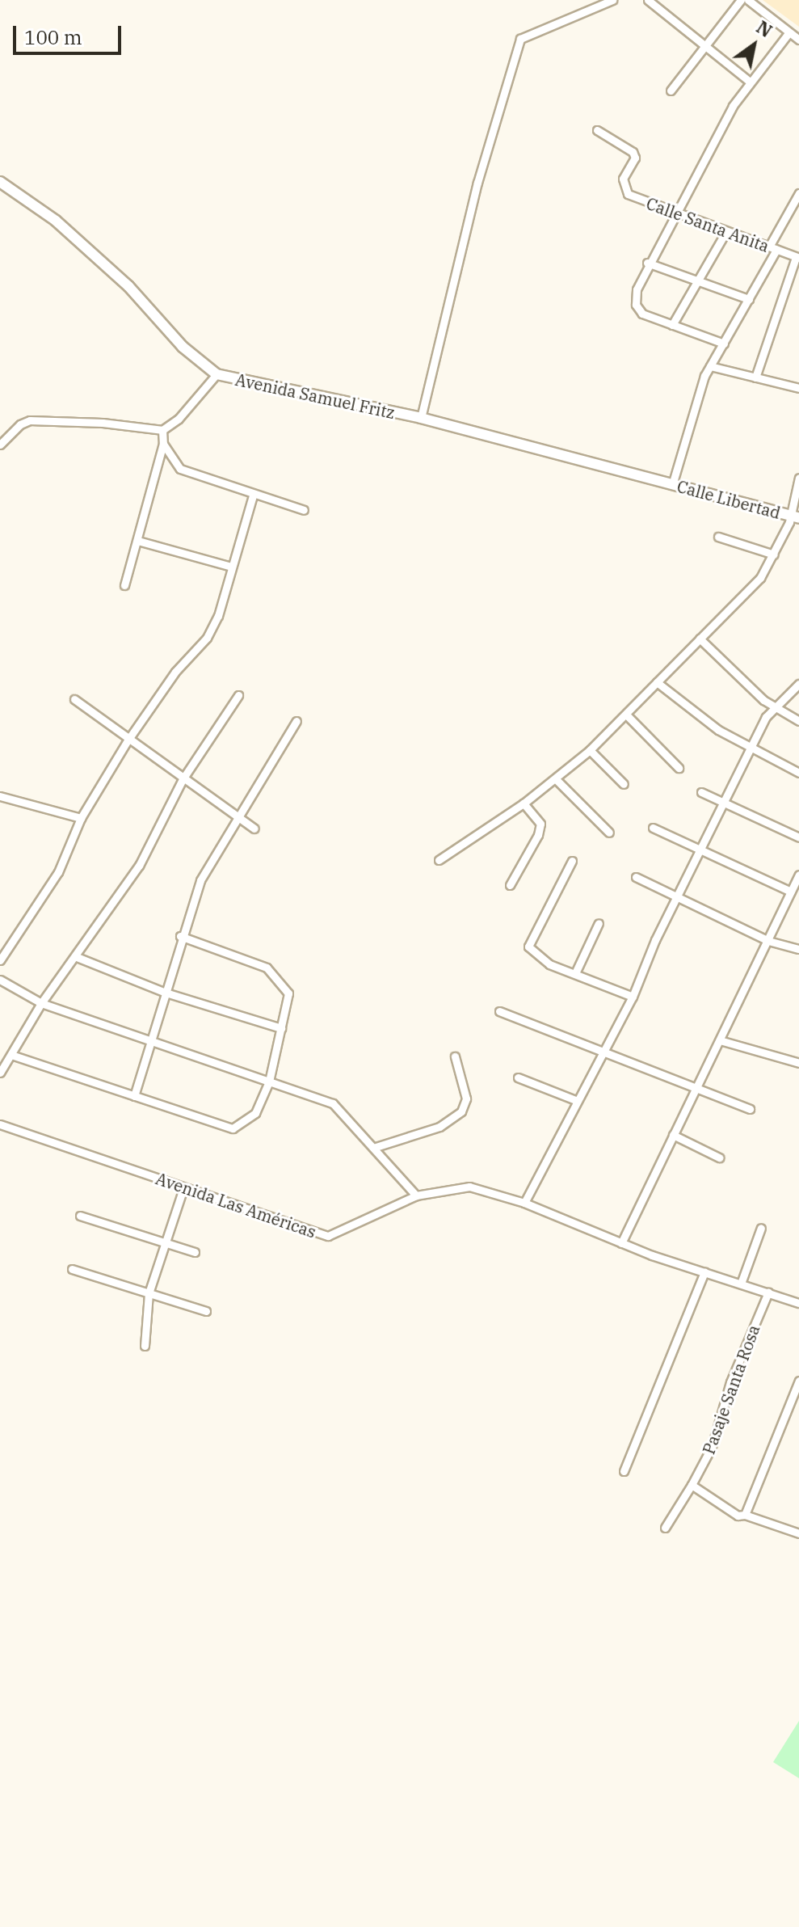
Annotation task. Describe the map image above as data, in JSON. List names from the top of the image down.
{
  "streets": {
    "street": [
      "Calle Santa Anita",
      "Avenida Samuel Fritz",
      "Calle Libertad",
      "Avenida Las Américas",
      "Pasaje Santa Rosa"
    ]
  },
  "crossings": [
    ["Avenida Samuel Fritz", "Calle Libertad"],
    ["Avenida Las Américas", "Pasaje Santa Rosa"]
  ],
  "scale_bar": "100 m",
  "north": "top right"
}
